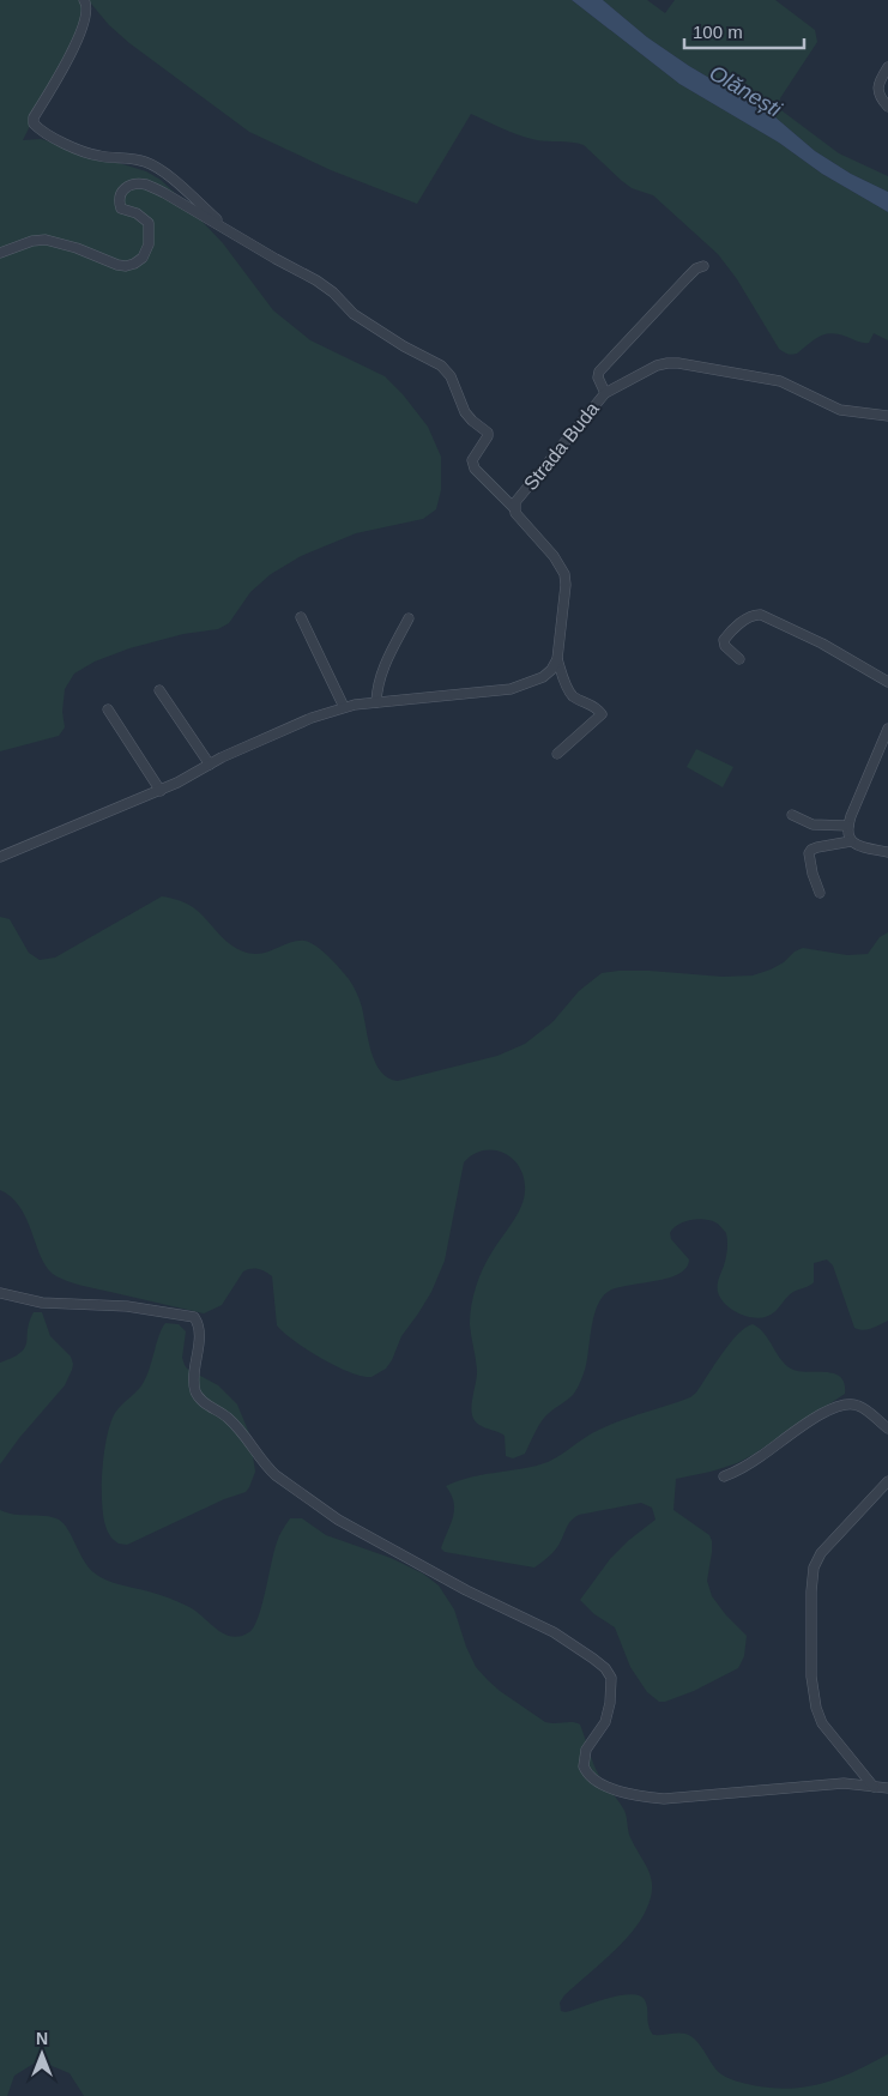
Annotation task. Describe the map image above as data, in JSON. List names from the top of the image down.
{
  "streets": {
    "street": ["Strada Buda"]
  },
  "water": ["Olănești"],
  "scale_bar": "100 m",
  "north": "top"
}
